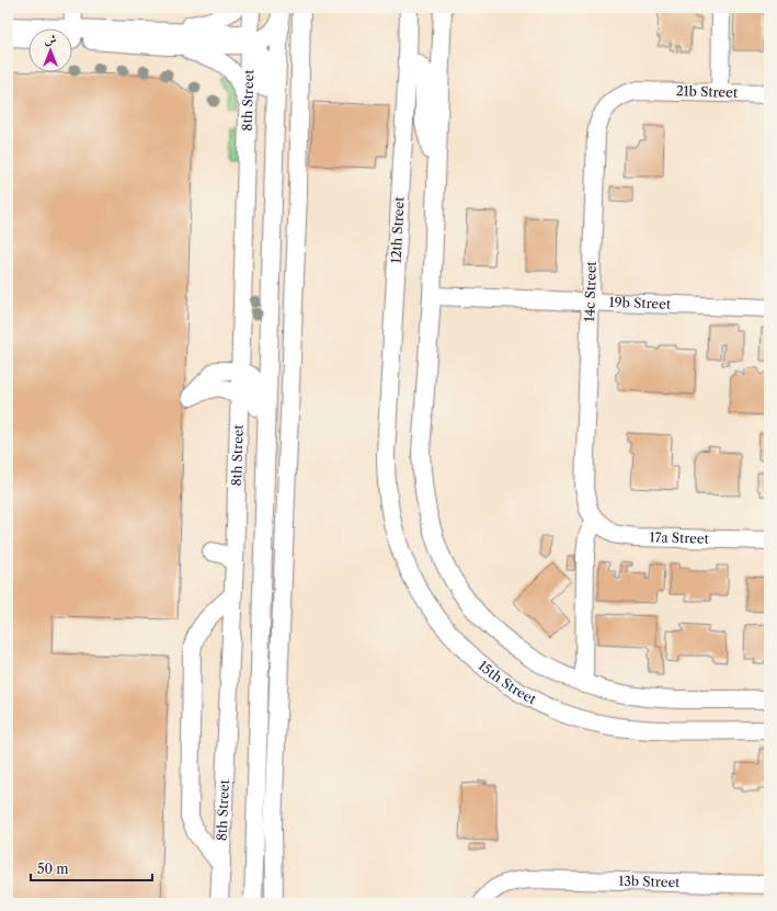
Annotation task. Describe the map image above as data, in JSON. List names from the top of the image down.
{
  "streets": {
    "street": [
      "21b Street",
      "8th Street",
      "14c Street",
      "19b Street",
      "17a Street",
      "15th Street",
      "13b Street"
    ]
  },
  "crossings": [
    ["21b Street", "14c Street"],
    ["14c Street", "19b Street"],
    ["14c Street", "17a Street"]
  ],
  "scale_bar": "50 m",
  "north": "top"
}
